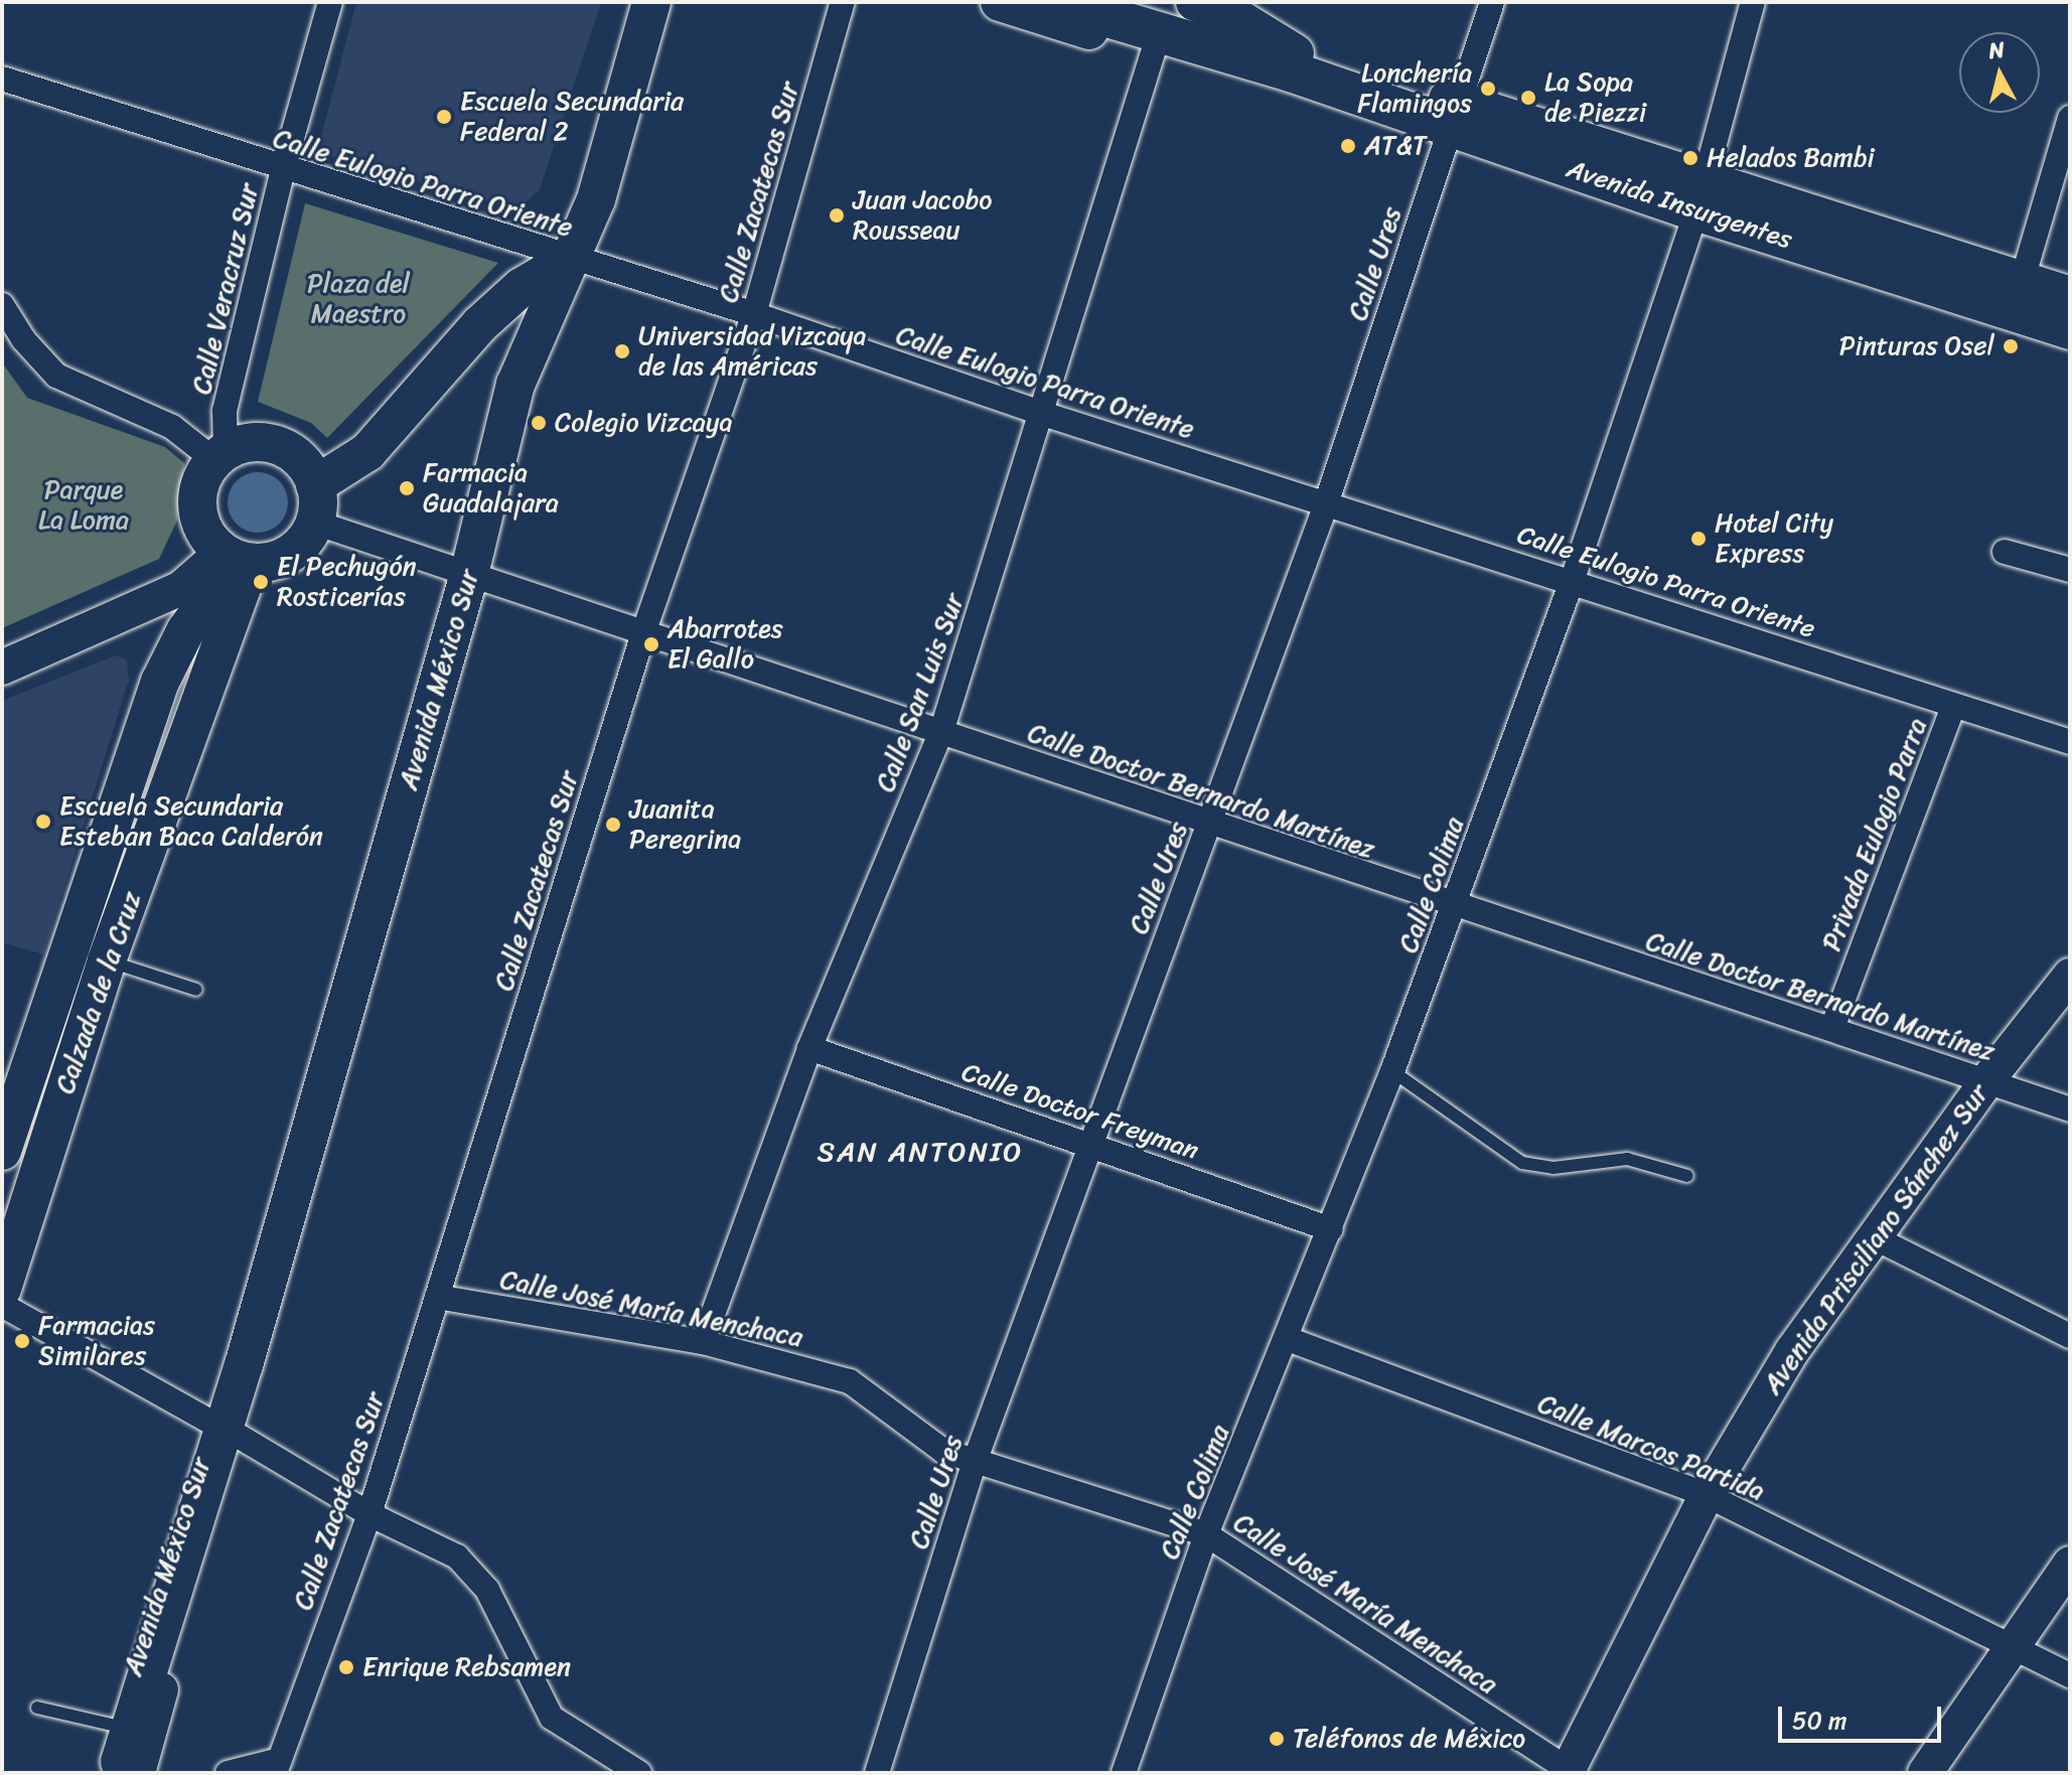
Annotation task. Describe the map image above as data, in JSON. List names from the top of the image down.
{
  "streets": {
    "highway": ["Avenida Insurgentes"],
    "main road": ["Avenida México Sur", "Calzada de la Cruz", "Avenida Prisciliano Sánchez Sur"],
    "street": [
      "Calle Eulogio Parra Oriente",
      "Calle Zacatecas Sur",
      "Calle Ures",
      "Calle Veracruz Sur",
      "Calle San Luis Sur",
      "Calle Doctor Bernardo Martínez",
      "Privada Eulogio Parra",
      "Calle Colima",
      "Calle Doctor Freyman",
      "Calle José María Menchaca",
      "Calle Marcos Partida"
    ]
  },
  "crossings": [
    ["Calle Eulogio Parra Oriente", "Calle Zacatecas Sur"],
    ["Calle Eulogio Parra Oriente", "Calle Ures"],
    ["Calle Eulogio Parra Oriente", "Calle Veracruz Sur"],
    ["Calle Eulogio Parra Oriente", "Avenida México Sur"],
    ["Calle Eulogio Parra Oriente", "Calle San Luis Sur"],
    ["Calle Eulogio Parra Oriente", "Privada Eulogio Parra"],
    ["Calle Eulogio Parra Oriente", "Calle Colima"],
    ["Calle Zacatecas Sur", "Calle Doctor Bernardo Martínez"],
    ["Calle Zacatecas Sur", "Calle José María Menchaca"],
    ["Avenida Insurgentes", "Calle Ures"],
    ["Avenida Insurgentes", "Calle San Luis Sur"],
    ["Avenida Insurgentes", "Calle Colima"],
    ["Calle Ures", "Calle Doctor Bernardo Martínez"],
    ["Calle Ures", "Calle Doctor Freyman"],
    ["Calle Ures", "Calle José María Menchaca"],
    ["Calle Veracruz Sur", "Calle Doctor Bernardo Martínez"],
    ["Calle Veracruz Sur", "Calzada de la Cruz"],
    ["Avenida México Sur", "Calle Doctor Bernardo Martínez"],
    ["Calle San Luis Sur", "Calle Doctor Bernardo Martínez"],
    ["Calle San Luis Sur", "Calle Doctor Freyman"],
    ["Calle San Luis Sur", "Calle José María Menchaca"],
    ["Calle Doctor Bernardo Martínez", "Privada Eulogio Parra"],
    ["Calle Doctor Bernardo Martínez", "Calle Colima"],
    ["Calle Doctor Bernardo Martínez", "Calzada de la Cruz"],
    ["Calle Doctor Bernardo Martínez", "Avenida Prisciliano Sánchez Sur"],
    ["Calle Colima", "Calle Doctor Freyman"],
    ["Calle Colima", "Calle José María Menchaca"],
    ["Calle Colima", "Calle Marcos Partida"],
    ["Avenida Prisciliano Sánchez Sur", "Calle José María Menchaca"],
    ["Avenida Prisciliano Sánchez Sur", "Calle Marcos Partida"]
  ],
  "districts": ["SAN ANTONIO"],
  "parks": ["Plaza del Maestro", "Parque La Loma"],
  "places": [
    "Lonchería Flamingos",
    "La Sopa de Piezzi",
    "Escuela Secundaria Federal 2",
    "AT&T",
    "Helados Bambi",
    "Juan Jacobo Rousseau",
    "Pinturas Osel",
    "Universidad Vizcaya de las Américas",
    "Colegio Vizcaya",
    "Farmacia Guadalajara",
    "Hotel City Express",
    "El Pechugón Rosticerías",
    "Abarrotes El Gallo",
    "Escuela Secundaria Esteban Baca Calderón",
    "Juanita Peregrina",
    "Farmacias Similares",
    "Enrique Rebsamen",
    "Teléfonos de México"
  ],
  "scale_bar": "50 m",
  "north": "top"
}
